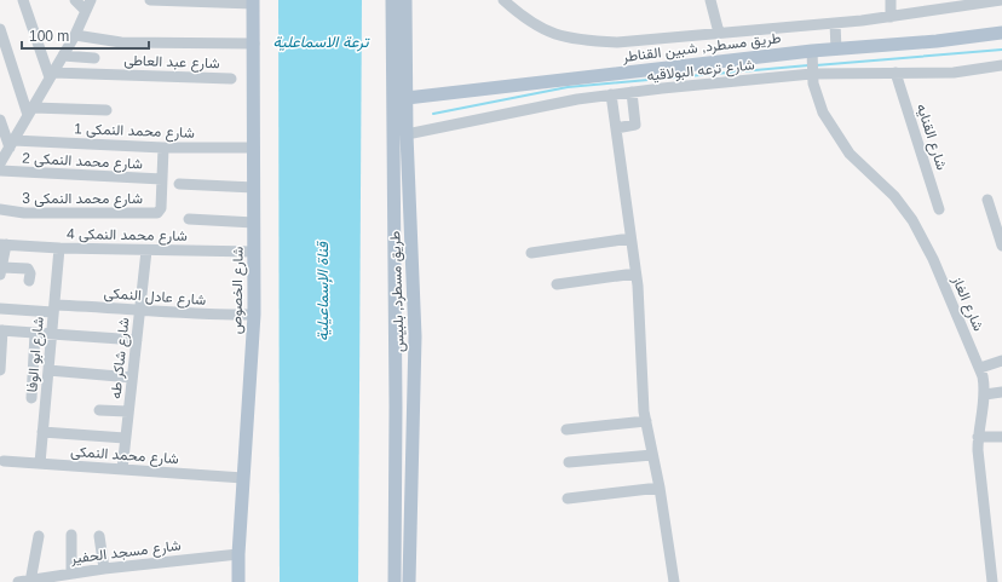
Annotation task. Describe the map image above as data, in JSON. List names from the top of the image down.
{
  "streets": {
    "main road": ["طريق مسطرد, شبين القناطر", "شارع الخصوص", "طريق مسطرد, بلبيس"],
    "street": [
      "شارع عبد العاطى",
      "شارع ترعه البولاقيه",
      "شارع محمد النمكى 1",
      "شارع القنايه",
      "شارع محمد النمكى 2",
      "شارع محمد النمكى 3",
      "شارع محمد النمكى 4",
      "شارع عادل النمكى",
      "شارع الغاز",
      "شارع ابو الوفا",
      "شارع شاكر طه",
      "شارع محمد النمكى",
      "شارع مسجد الحفير"
    ]
  },
  "crossings": [
    ["طريق مسطرد, شبين القناطر", "طريق مسطرد, بلبيس"],
    ["طريق مسطرد, شبين القناطر", "شارع الغاز"],
    ["شارع ترعه البولاقيه", "شارع القنايه"],
    ["شارع ترعه البولاقيه", "طريق مسطرد, بلبيس"],
    ["شارع ترعه البولاقيه", "شارع الغاز"],
    ["شارع محمد النمكى 1", "شارع محمد النمكى 3"],
    ["شارع محمد النمكى 1", "شارع الخصوص"],
    ["شارع محمد النمكى 2", "شارع محمد النمكى 3"],
    ["شارع محمد النمكى 4", "شارع الخصوص"],
    ["شارع محمد النمكى 4", "شارع ابو الوفا"],
    ["شارع محمد النمكى 4", "شارع شاكر طه"],
    ["شارع الخصوص", "شارع عادل النمكى"],
    ["شارع الخصوص", "شارع محمد النمكى"],
    ["شارع الخصوص", "شارع مسجد الحفير"],
    ["شارع عادل النمكى", "شارع ابو الوفا"],
    ["شارع عادل النمكى", "شارع شاكر طه"],
    ["شارع ابو الوفا", "شارع محمد النمكى"],
    ["شارع شاكر طه", "شارع محمد النمكى"]
  ],
  "water": ["ترعة الاسماعلية", "قناة الإسماعيلية"],
  "scale_bar": "100 m"
}
